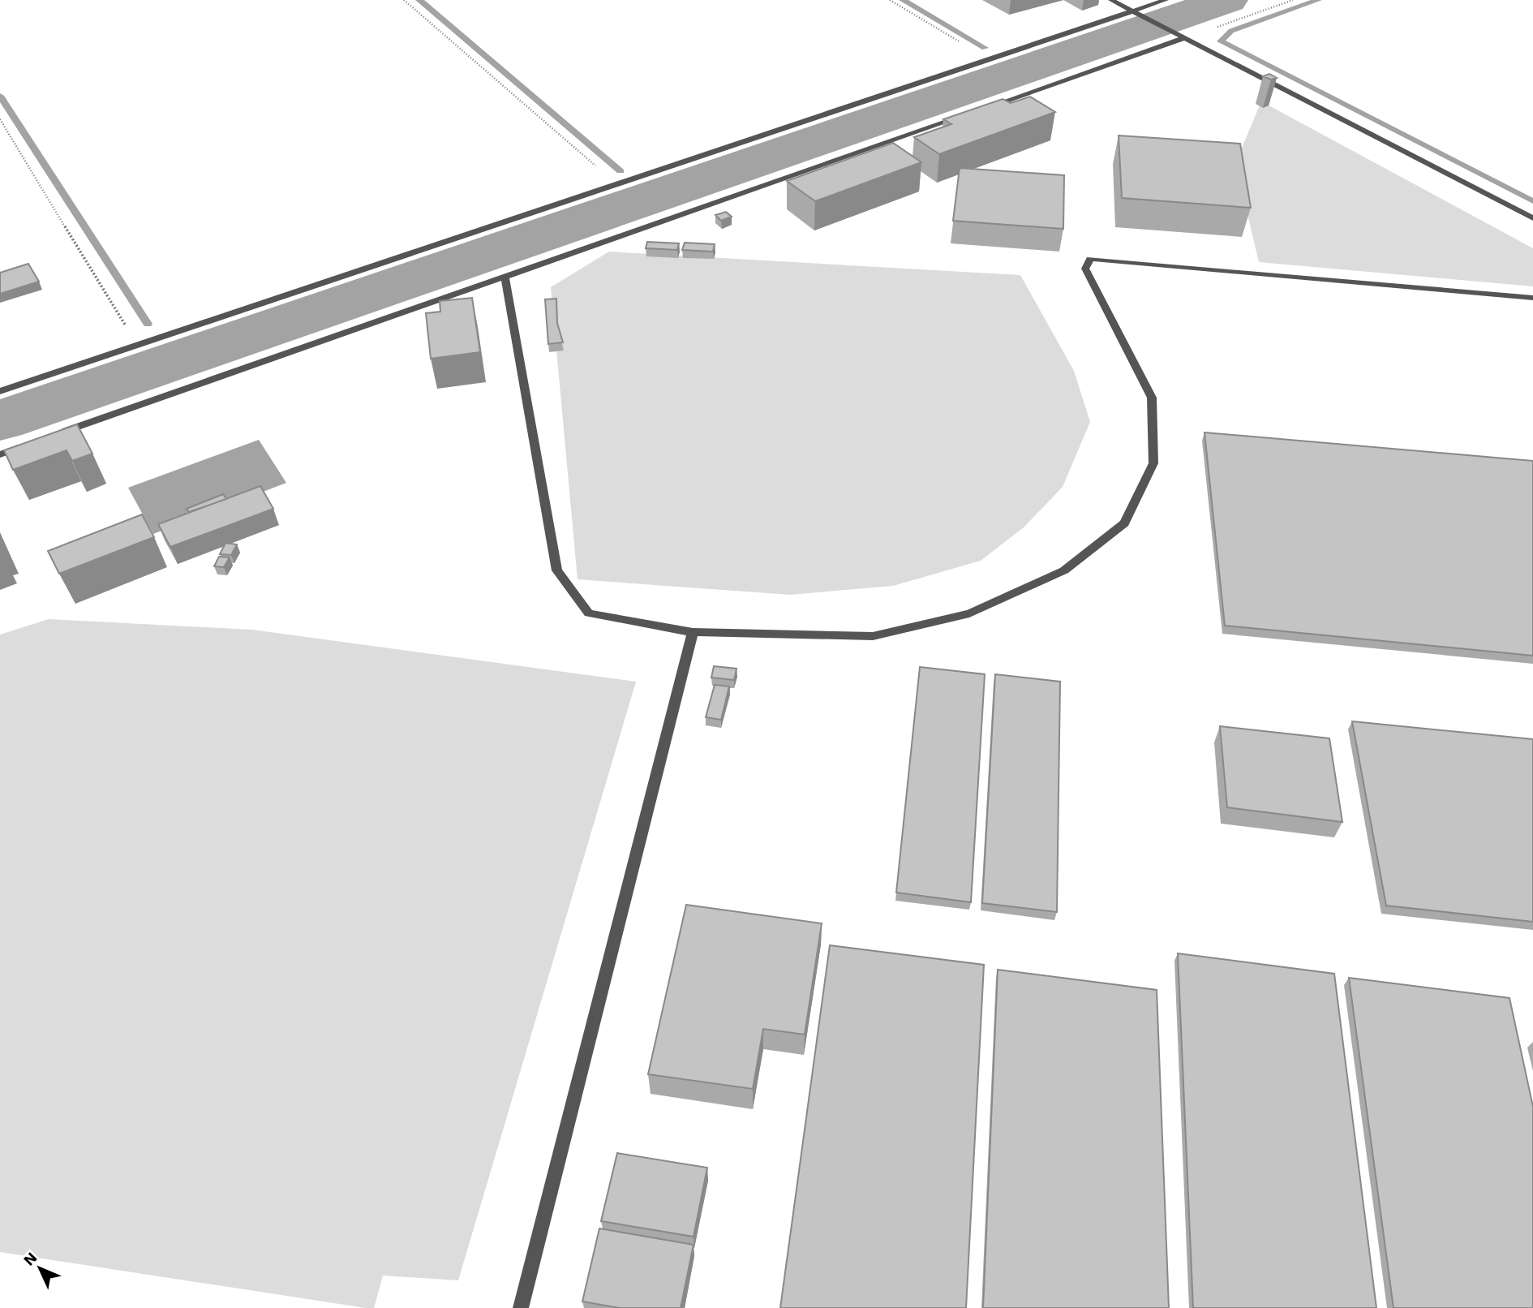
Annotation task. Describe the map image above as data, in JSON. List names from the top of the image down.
{
  "north": "top left"
}
